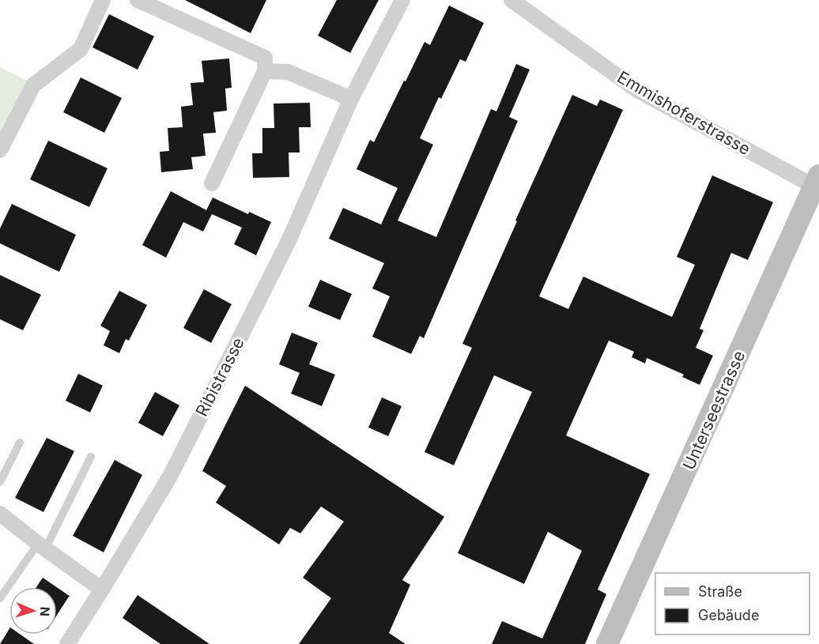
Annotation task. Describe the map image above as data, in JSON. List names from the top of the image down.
{
  "streets": {
    "street": ["Emmishoferstrasse", "Ribistrasse", "Unterseestrasse"]
  },
  "crossings": [
    ["Emmishoferstrasse", "Unterseestrasse"]
  ],
  "legend": ["Straße", "Gebäude"],
  "north": "right"
}
